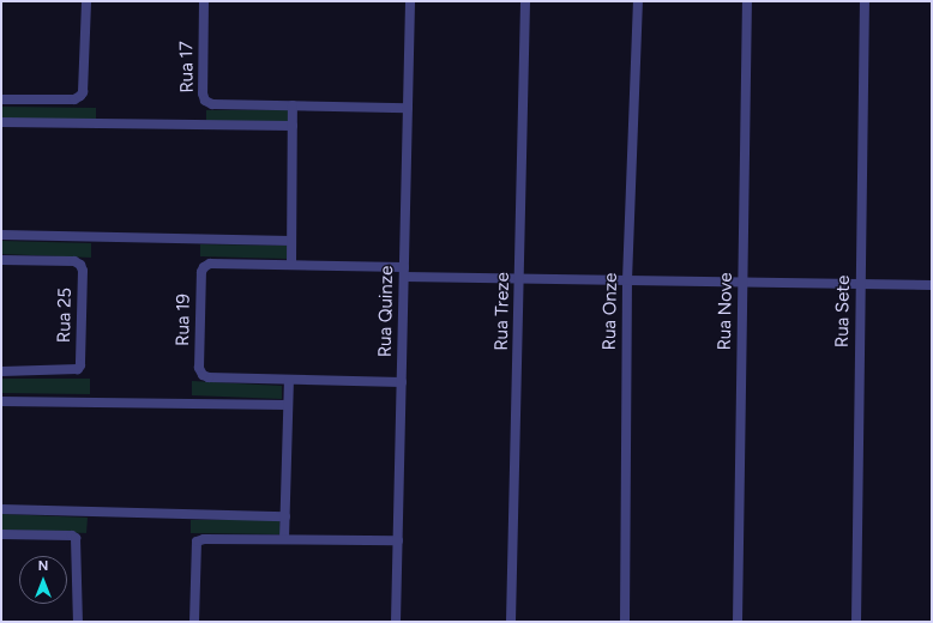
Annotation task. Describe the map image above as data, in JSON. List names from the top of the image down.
{
  "streets": {
    "street": [
      "Rua 17",
      "Rua Quinze",
      "Rua Treze",
      "Rua Onze",
      "Rua Nove",
      "Rua Sete",
      "Rua 25",
      "Rua 19"
    ]
  },
  "crossings": [
    ["Rua 17", "Rua Quinze"],
    ["Rua Quinze", "Rua 19"],
    ["Rua Treze", "Rua 19"],
    ["Rua Onze", "Rua 19"],
    ["Rua Nove", "Rua 19"],
    ["Rua Sete", "Rua 19"]
  ],
  "north": "top"
}
